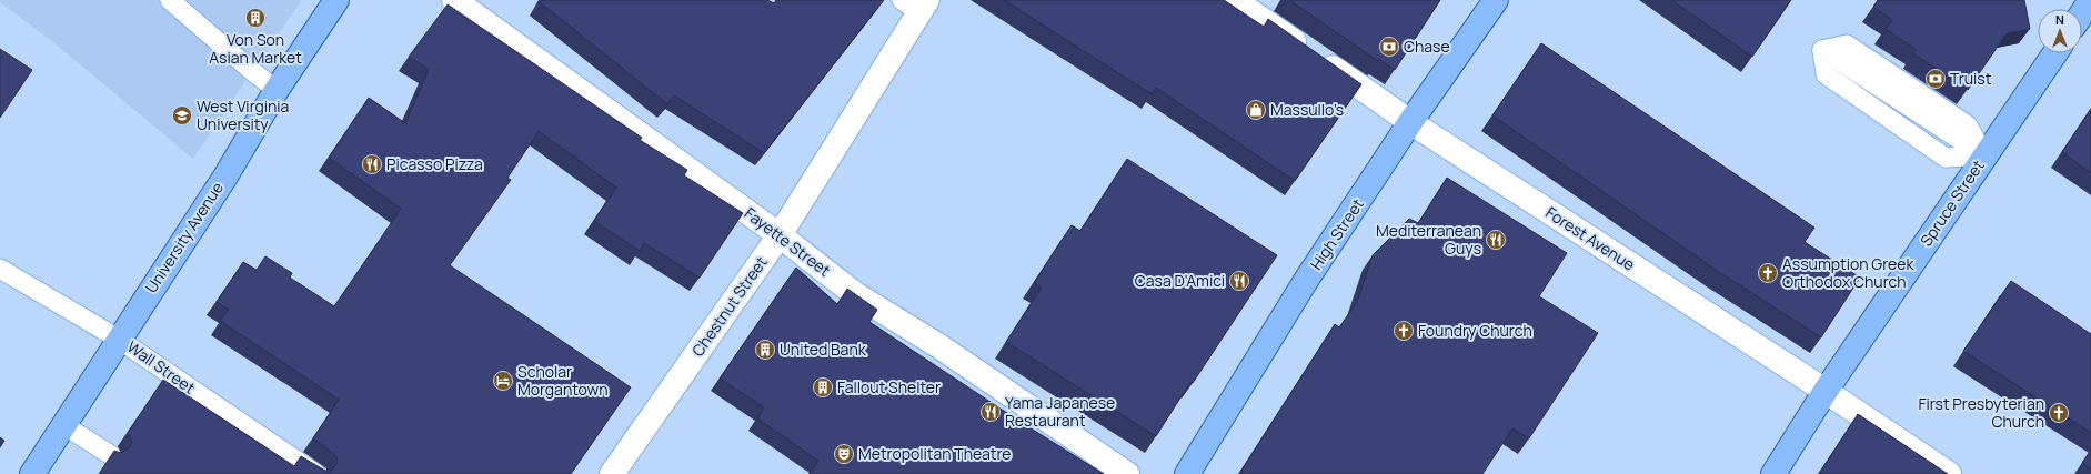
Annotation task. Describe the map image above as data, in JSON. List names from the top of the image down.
{
  "streets": {
    "main road": ["Spruce Street", "High Street", "University Avenue"],
    "street": ["Forest Avenue", "Fayette Street", "Chestnut Street"],
    "lane": ["Wall Street"]
  },
  "crossings": [
    ["Spruce Street", "Forest Avenue"],
    ["High Street", "Forest Avenue"],
    ["University Avenue", "Wall Street"],
    ["Fayette Street", "Chestnut Street"]
  ],
  "places": {
    "building": ["Von Son Asian Market", "United Bank", "Fallout Shelter"],
    "bank": ["Chase", "Truist"],
    "shop": ["Massullo's"],
    "school or university": ["West Virginia University"],
    "restaurant": [
      "Picasso Pizza",
      "Mediterranean Guys",
      "Casa D'Amici",
      "Yama Japanese Restaurant"
    ],
    "church": ["Assumption Greek Orthodox Church", "Foundry Church", "First Presbyterian Church"],
    "hotel": ["Scholar Morgantown"],
    "theatre": ["Metropolitan Theatre"]
  },
  "north": "top"
}
